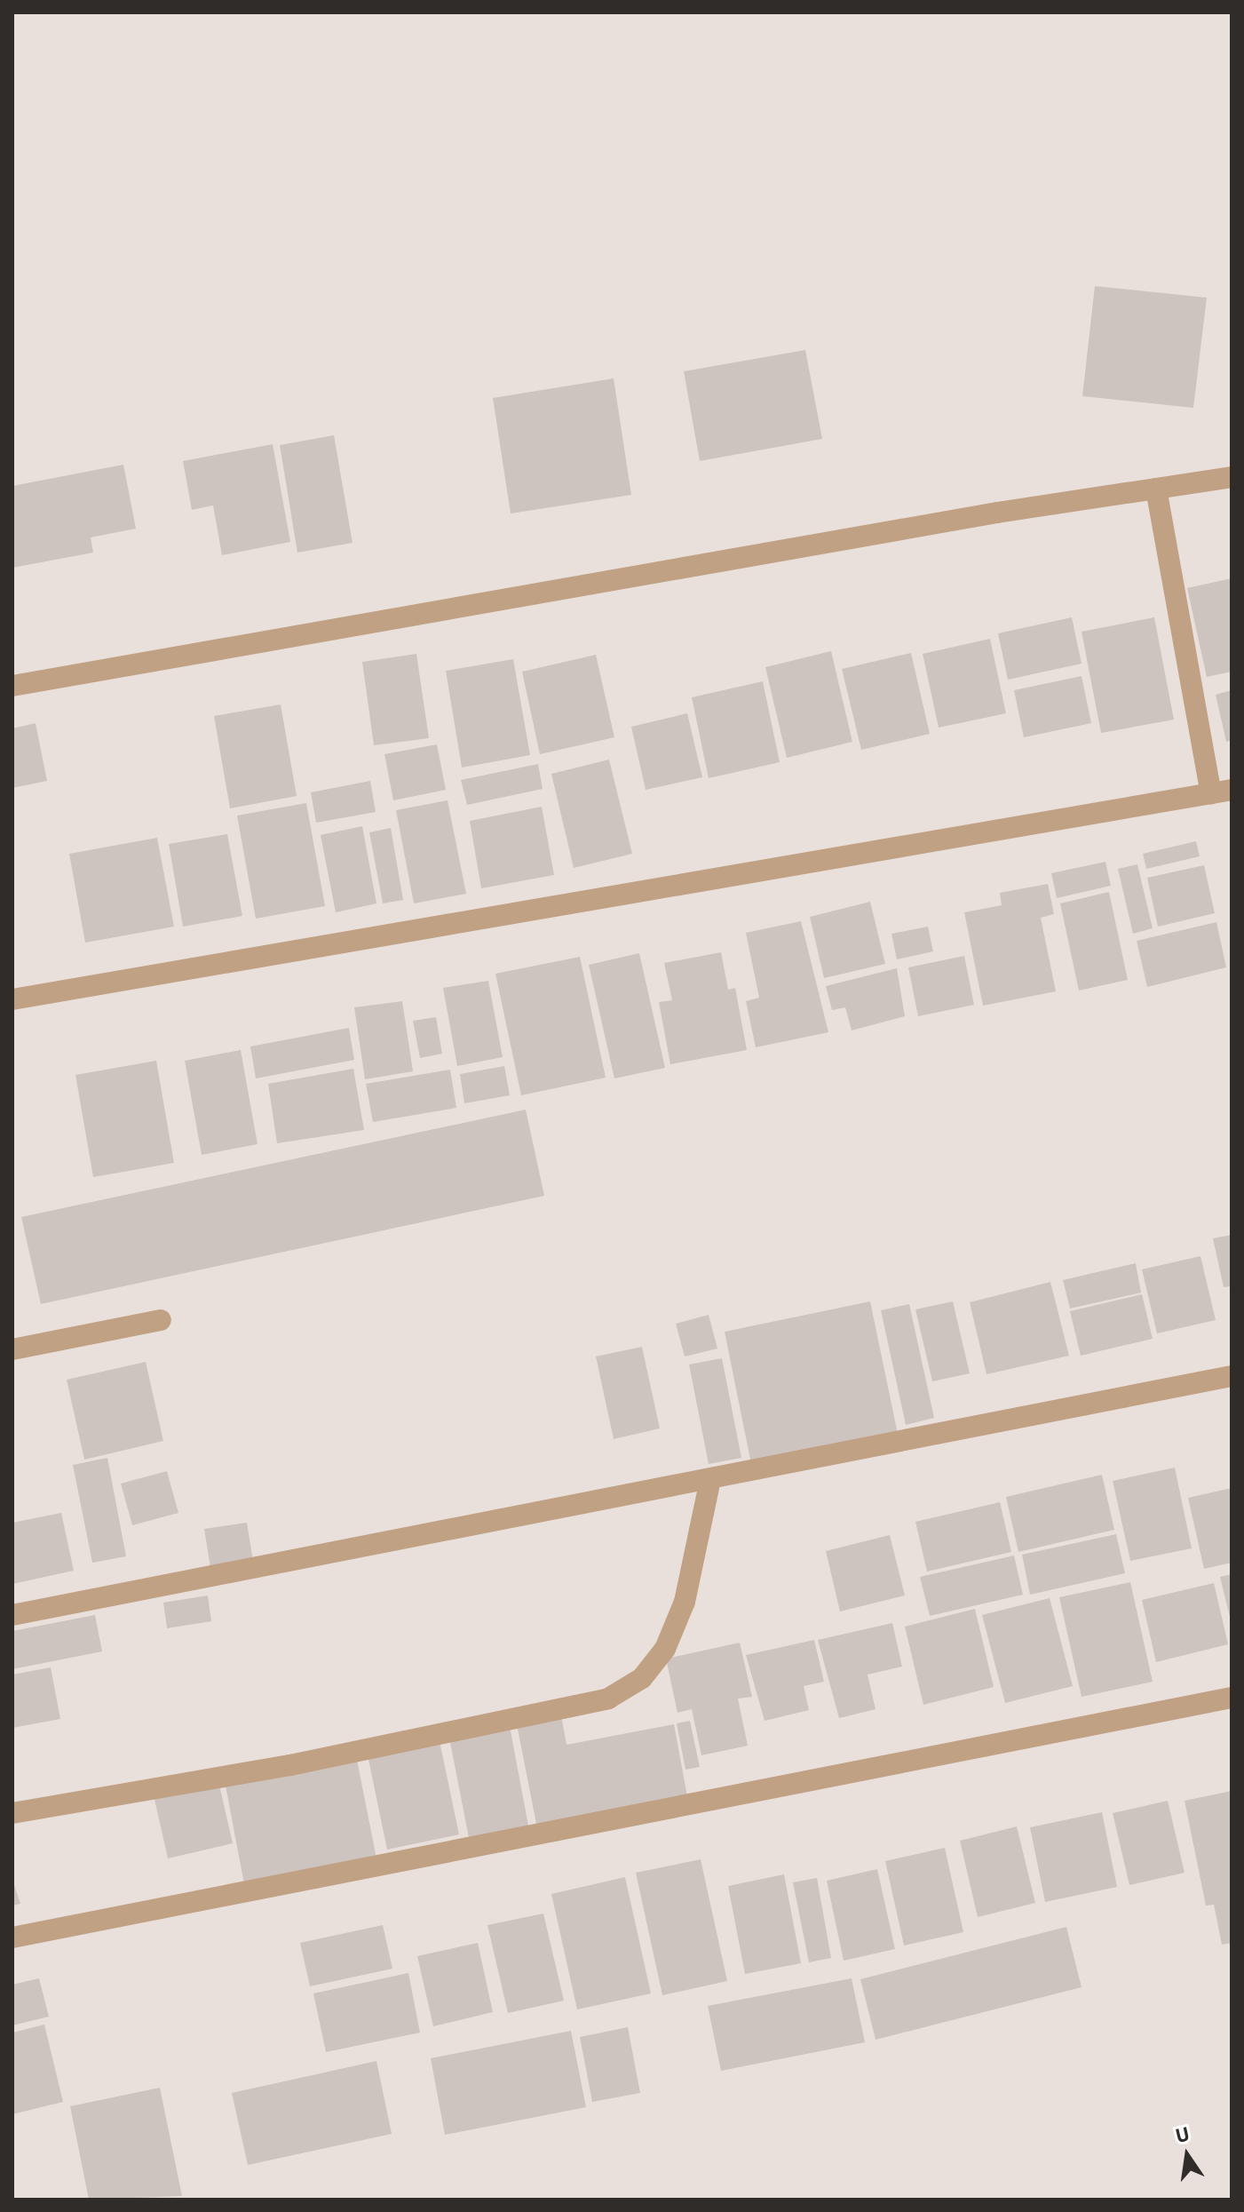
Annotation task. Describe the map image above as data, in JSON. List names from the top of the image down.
{
  "north": "top"
}
